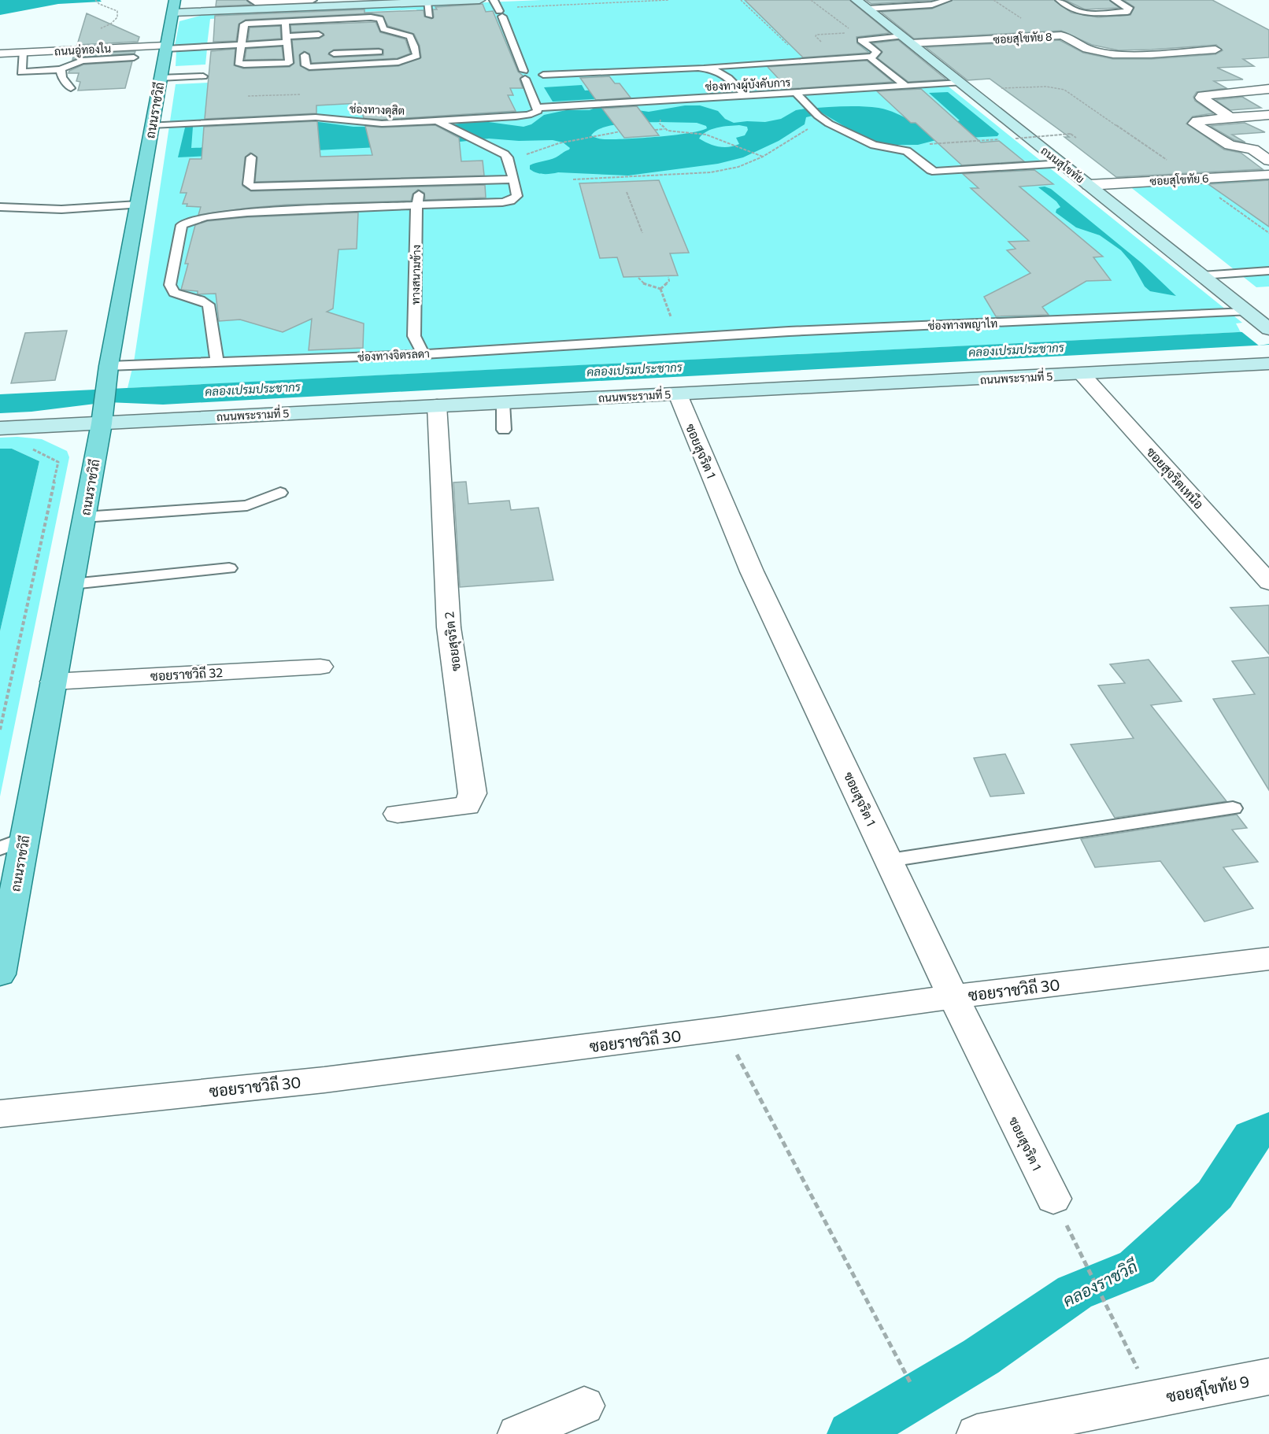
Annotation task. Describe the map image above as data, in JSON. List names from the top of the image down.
{
  "streets": {
    "main road": ["ถนนราชวิถี"],
    "street": [
      "ซอยสุโขทัย 8",
      "ถนนอู่ทองใน",
      "ถนนสุโขทัย",
      "ซอยสุโขทัย 6",
      "ถนนพระรามที่ 5",
      "ซอยสุจริต 1",
      "ซอยสุจริตเหนือ",
      "ซอยสุจริต 2",
      "ซอยราชวิถี 32",
      "ซอยราชวิถี 30",
      "ซอยสุโขทัย 9"
    ],
    "lane": [
      "ช่องทางผู้บังคับการ",
      "ช่องทางดุสิต",
      "ทางสนามข้าง",
      "ช่องทางพญาไท",
      "ช่องทางจิตรลดา"
    ]
  },
  "crossings": [
    ["ซอยสุโขทัย 8", "ถนนสุโขทัย"],
    ["ถนนอู่ทองใน", "ถนนราชวิถี"],
    ["ช่องทางผู้บังคับการ", "ช่องทางดุสิต"],
    ["ช่องทางผู้บังคับการ", "ถนนสุโขทัย"],
    ["ช่องทางดุสิต", "ถนนราชวิถี"],
    ["ถนนราชวิถี", "ช่องทางจิตรลดา"],
    ["ถนนราชวิถี", "ถนนพระรามที่ 5"],
    ["ถนนราชวิถี", "ซอยราชวิถี 32"],
    ["ถนนสุโขทัย", "ซอยสุโขทัย 6"],
    ["ถนนสุโขทัย", "ช่องทางพญาไท"],
    ["ทางสนามข้าง", "ช่องทางจิตรลดา"],
    ["ช่องทางพญาไท", "ช่องทางจิตรลดา"],
    ["ถนนพระรามที่ 5", "ซอยสุจริต 1"],
    ["ถนนพระรามที่ 5", "ซอยสุจริตเหนือ"],
    ["ถนนพระรามที่ 5", "ซอยสุจริต 2"],
    ["ซอยสุจริต 1", "ซอยราชวิถี 30"]
  ],
  "water": ["คลองเปรมประชากร", "คลองราชวิถี"]
}
